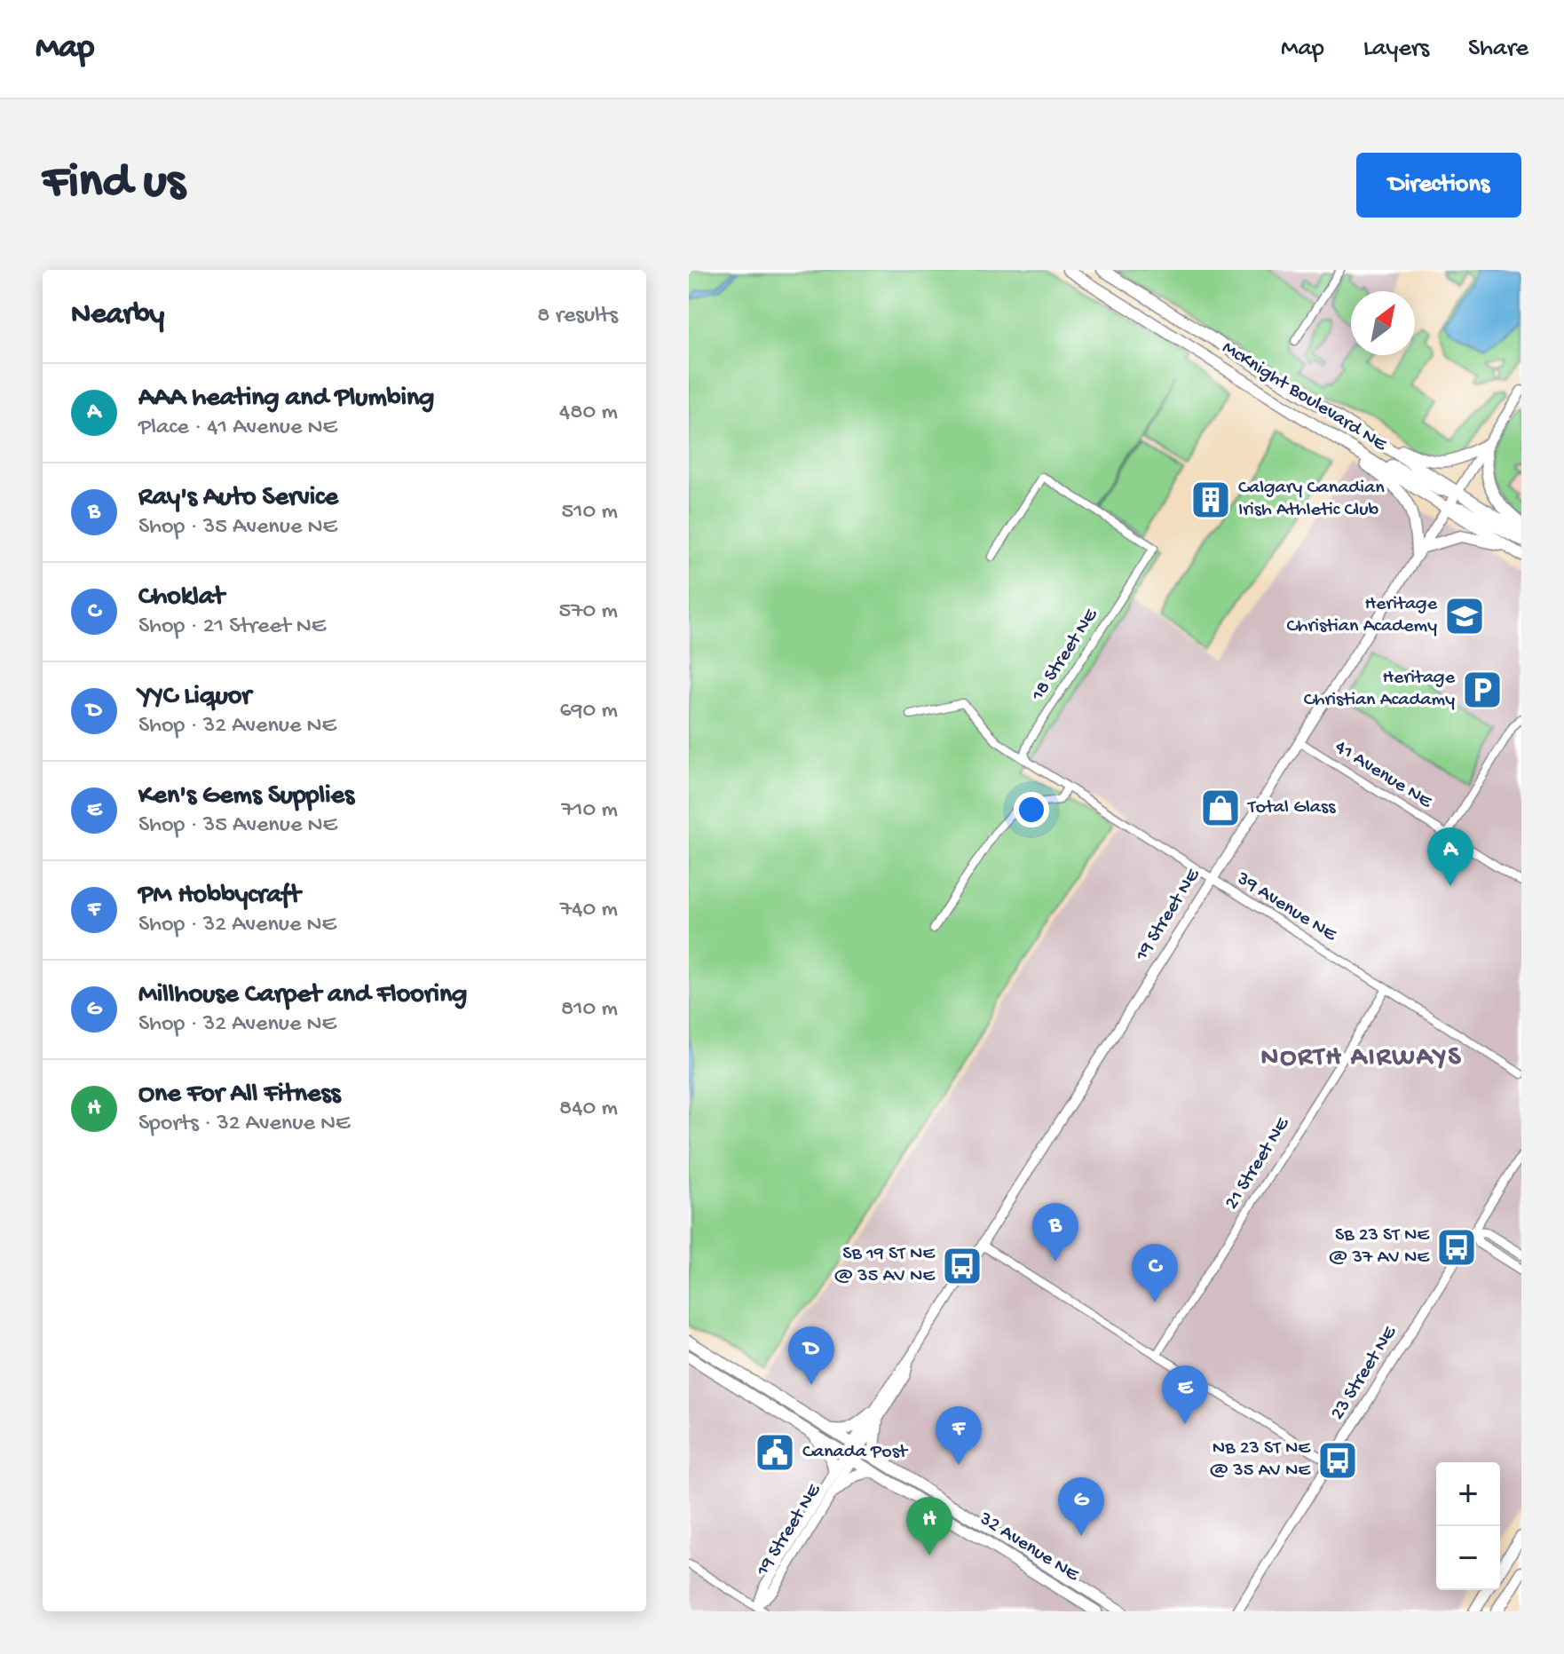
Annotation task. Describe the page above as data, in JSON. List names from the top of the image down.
{
  "streets": {
    "main road": ["McKnight Boulevard NE", "32 Avenue NE"],
    "street": [
      "18 Street NE",
      "41 Avenue NE",
      "39 Avenue NE",
      "19 Street NE",
      "21 Street NE",
      "23 Street NE"
    ]
  },
  "crossings": [
    ["McKnight Boulevard NE", "19 Street NE"],
    ["18 Street NE", "39 Avenue NE"],
    ["41 Avenue NE", "19 Street NE"],
    ["39 Avenue NE", "19 Street NE"],
    ["39 Avenue NE", "21 Street NE"],
    ["19 Street NE", "32 Avenue NE"]
  ],
  "districts": ["NORTH AIRWAYS"],
  "places": {
    "building": ["Calgary Canadian Irish Athletic Club"],
    "school or university": ["Heritage Christian Academy"],
    "parking": ["Heritage Christian Acadamy"],
    "shop": ["Total Glass"],
    "bus stop": ["SB 23 ST NE @ 37 AV NE", "SB 19 ST NE @ 35 AV NE", "NB 23 ST NE @ 35 AV NE"],
    "public building": ["Canada Post"]
  },
  "north": "top right",
  "page": {
    "header": "Map",
    "nav": ["Map", "Layers", "Share"],
    "buttons": "Directions",
    "title": "Find us",
    "heading": ["Nearby", "8 results"],
    "list": [
      {
        "mark": "A",
        "name": "AAA heating and Plumbing",
        "note": "Place · 41 Avenue NE",
        "value": "480 m"
      },
      {
        "mark": "B",
        "name": "Ray's Auto Service",
        "note": "Shop · 35 Avenue NE",
        "value": "510 m"
      },
      {
        "mark": "C",
        "name": "Choklat",
        "note": "Shop · 21 Street NE",
        "value": "570 m"
      },
      {
        "mark": "D",
        "name": "YYC Liquor",
        "note": "Shop · 32 Avenue NE",
        "value": "690 m"
      },
      {
        "mark": "E",
        "name": "Ken's Gems Supplies",
        "note": "Shop · 35 Avenue NE",
        "value": "710 m"
      },
      {
        "mark": "F",
        "name": "PM Hobbycraft",
        "note": "Shop · 32 Avenue NE",
        "value": "740 m"
      },
      {
        "mark": "G",
        "name": "Millhouse Carpet and Flooring",
        "note": "Shop · 32 Avenue NE",
        "value": "810 m"
      },
      {
        "mark": "H",
        "name": "One For All Fitness",
        "note": "Sports · 32 Avenue NE",
        "value": "840 m"
      }
    ],
    "pins": [
      "A",
      "B",
      "C",
      "D",
      "E",
      "F",
      "G",
      "H"
    ],
    "map_buttons": ["+", "−"]
  }
}
